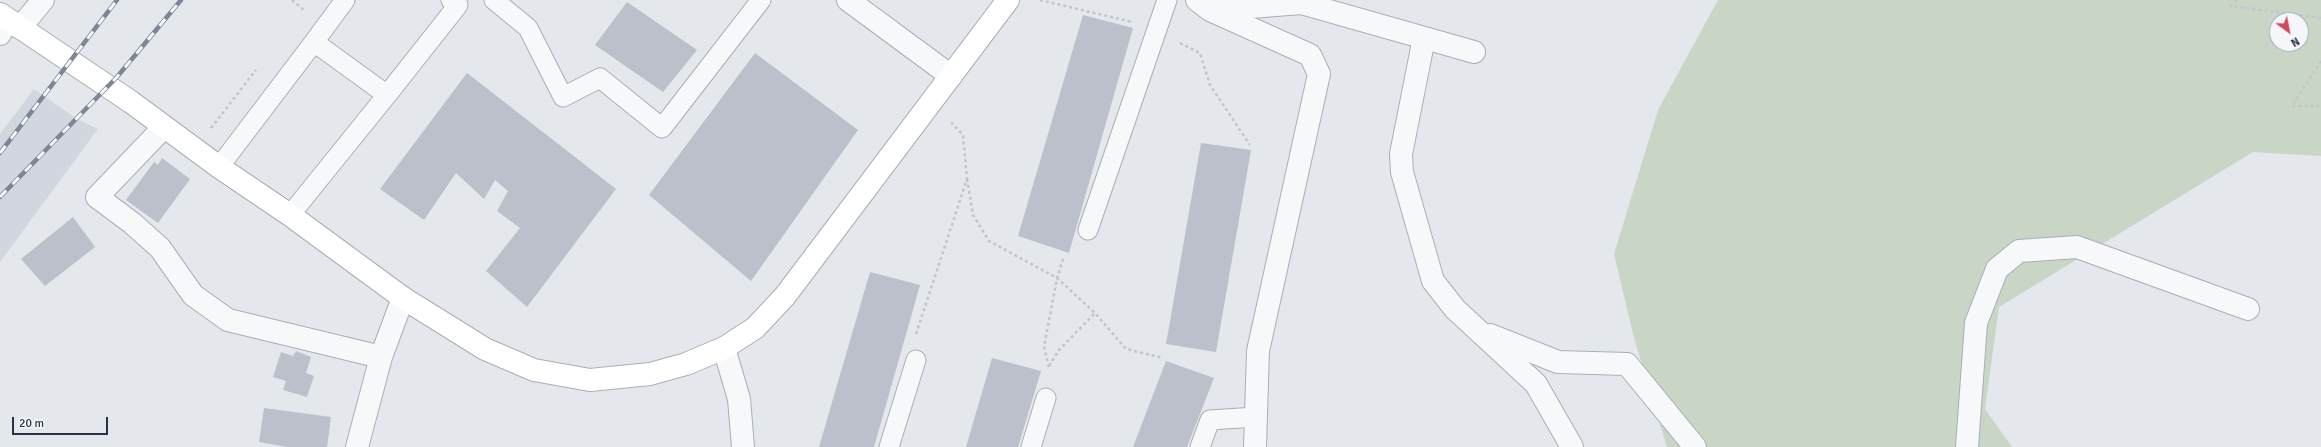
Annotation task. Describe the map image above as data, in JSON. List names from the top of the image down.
{
  "scale_bar": "20 m",
  "north": "bottom right"
}
